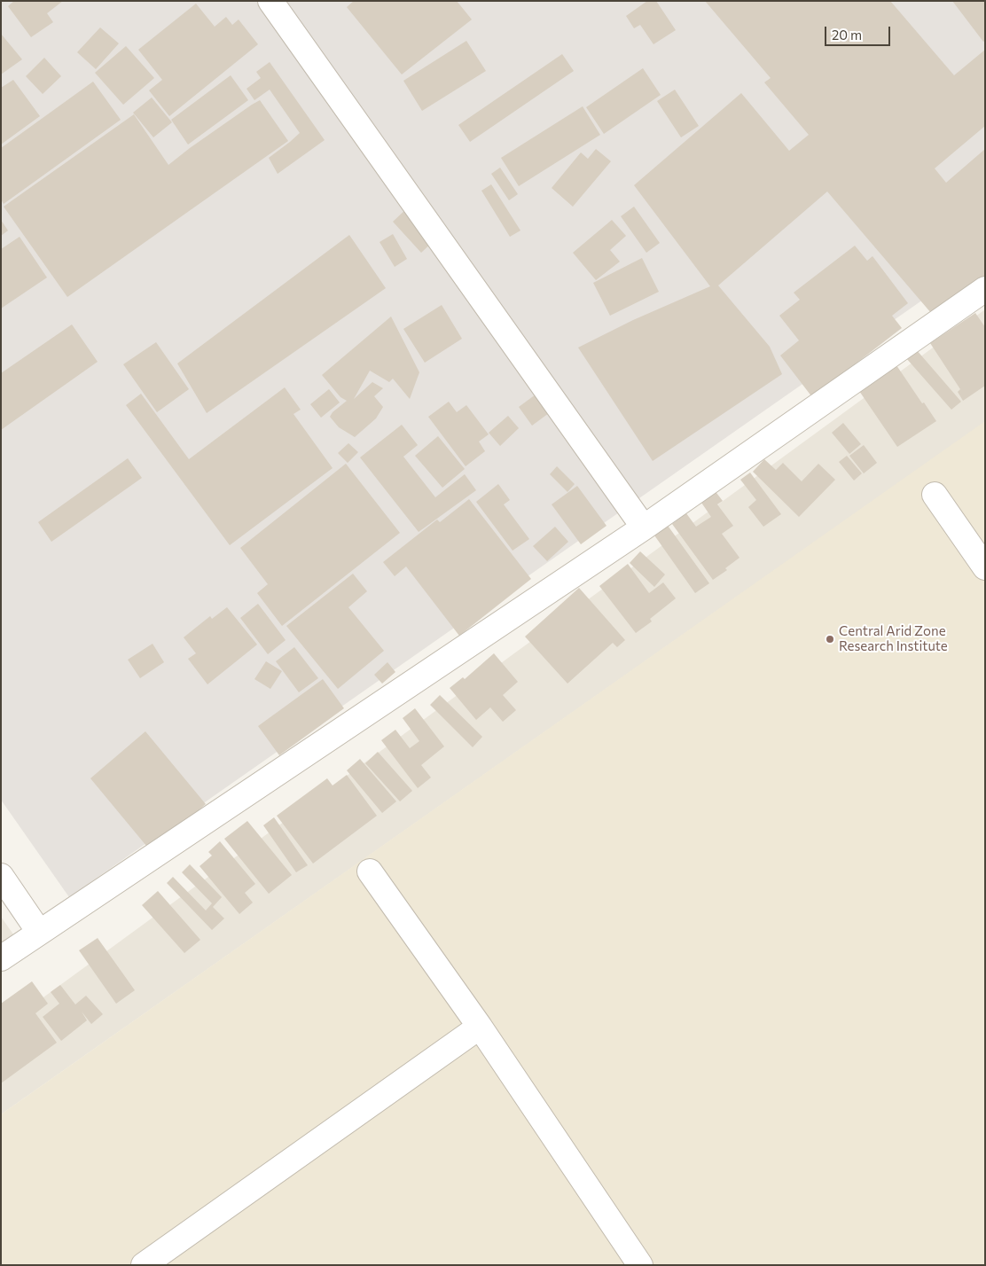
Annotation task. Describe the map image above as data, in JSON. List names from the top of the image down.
{
  "places": ["Central Arid Zone Research Institute"],
  "scale_bar": "20 m"
}
